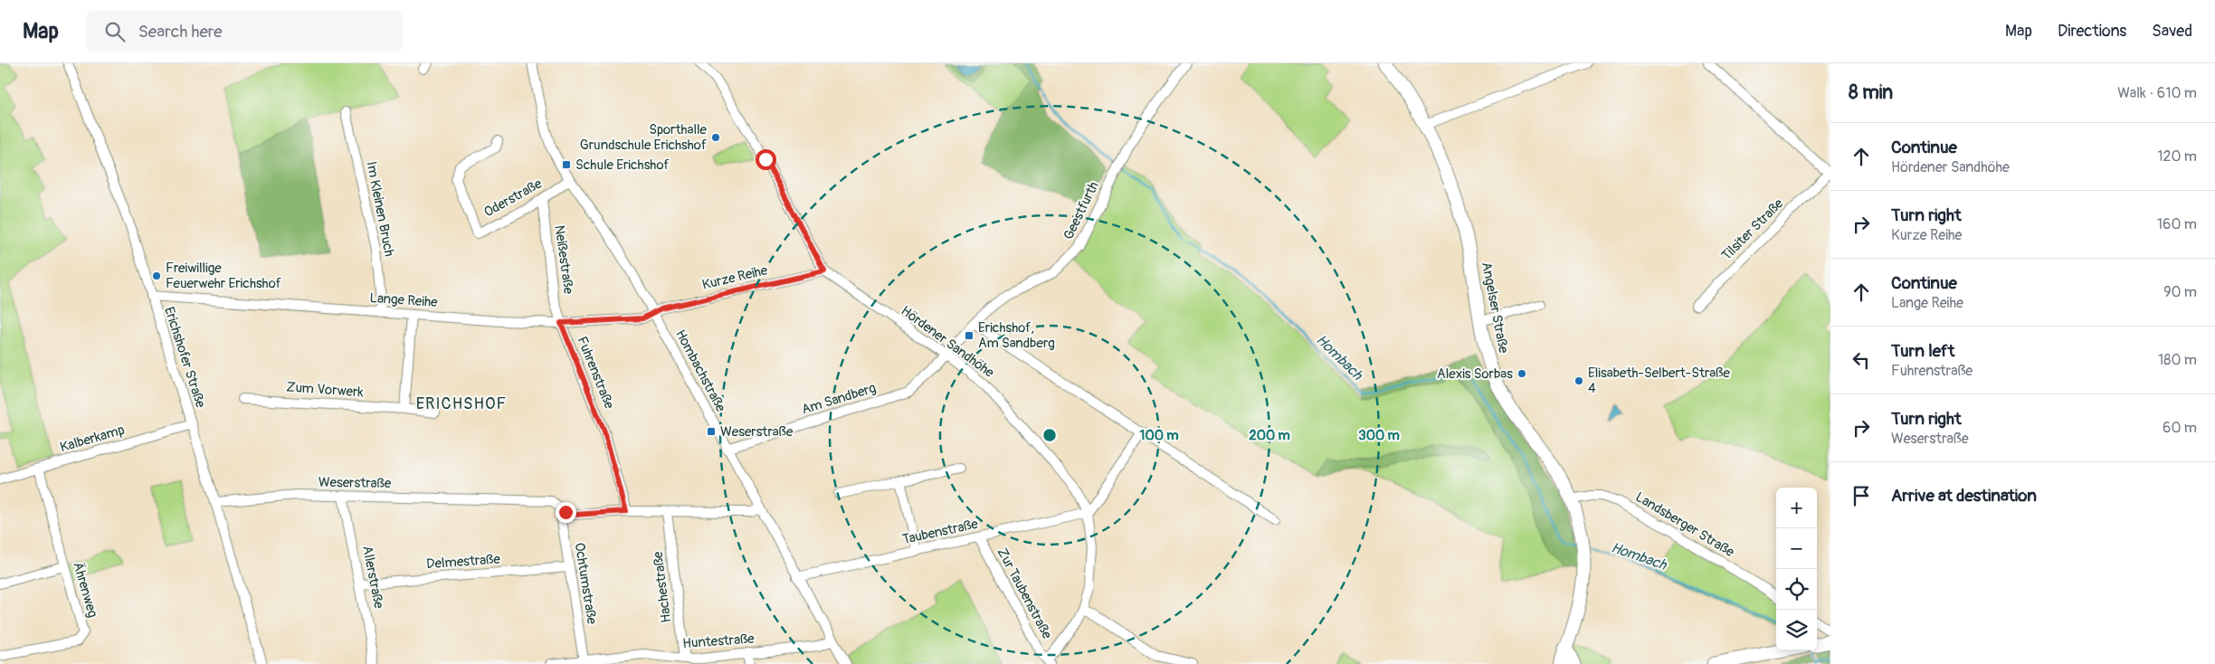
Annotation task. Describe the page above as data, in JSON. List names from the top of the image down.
{
  "streets": {
    "main road": ["Angelser Straße"],
    "street": [
      "Oderstraße",
      "Im Kleinen Bruch",
      "Geestfurth",
      "Tilsiter Straße",
      "Neißestraße",
      "Kurze Reihe",
      "Lange Reihe",
      "Hördener Sandhöhe",
      "Erichshofer Straße",
      "Hombachstraße",
      "Fuhrenstraße",
      "Zum Vorwerk",
      "Am Sandberg",
      "Kalberkamp",
      "Weserstraße",
      "Landsberger Straße",
      "Taubenstraße",
      "Delmestraße",
      "Allerstraße",
      "Ochtumstraße",
      "Hachestraße",
      "Ährenweg",
      "Zur Taubenstraße",
      "Huntestraße"
    ]
  },
  "crossings": [
    ["Oderstraße", "Neißestraße"],
    ["Oderstraße", "Hombachstraße"],
    ["Im Kleinen Bruch", "Lange Reihe"],
    ["Geestfurth", "Hördener Sandhöhe"],
    ["Geestfurth", "Am Sandberg"],
    ["Neißestraße", "Lange Reihe"],
    ["Neißestraße", "Fuhrenstraße"],
    ["Kurze Reihe", "Lange Reihe"],
    ["Kurze Reihe", "Hördener Sandhöhe"],
    ["Kurze Reihe", "Hombachstraße"],
    ["Lange Reihe", "Erichshofer Straße"],
    ["Lange Reihe", "Hombachstraße"],
    ["Lange Reihe", "Fuhrenstraße"],
    ["Angelser Straße", "Landsberger Straße"],
    ["Hördener Sandhöhe", "Am Sandberg"],
    ["Hördener Sandhöhe", "Taubenstraße"],
    ["Hördener Sandhöhe", "Zur Taubenstraße"],
    ["Erichshofer Straße", "Kalberkamp"],
    ["Erichshofer Straße", "Weserstraße"],
    ["Hombachstraße", "Am Sandberg"],
    ["Hombachstraße", "Weserstraße"],
    ["Hombachstraße", "Taubenstraße"],
    ["Hombachstraße", "Huntestraße"],
    ["Fuhrenstraße", "Weserstraße"],
    ["Kalberkamp", "Ährenweg"],
    ["Weserstraße", "Allerstraße"],
    ["Weserstraße", "Ochtumstraße"],
    ["Weserstraße", "Hachestraße"],
    ["Taubenstraße", "Zur Taubenstraße"],
    ["Delmestraße", "Allerstraße"],
    ["Delmestraße", "Ochtumstraße"],
    ["Ochtumstraße", "Huntestraße"],
    ["Hachestraße", "Huntestraße"]
  ],
  "districts": ["ERICHSHOF"],
  "water": ["Hombach"],
  "places": {
    "other": [
      "Sporthalle Grundschule Erichshof",
      "Freiwillige Feuerwehr Erichshof",
      "Alexis Sorbas",
      "Elisabeth-Selbert-Straße 4"
    ],
    "transit": ["Schule Erichshof", "Erichshof, Am Sandberg", "Weserstraße"]
  },
  "page": {
    "header": "Map",
    "search": "Search here",
    "nav": ["Map", "Directions", "Saved"],
    "heading": ["8 min", "Walk · 610 m"],
    "list": [
      ["Continue", "Hördener Sandhöhe", "120 m"],
      ["Turn right", "Kurze Reihe", "160 m"],
      ["Continue", "Lange Reihe", "90 m"],
      ["Turn left", "Fuhrenstraße", "180 m"],
      ["Turn right", "Weserstraße", "60 m"],
      "Arrive at destination"
    ],
    "map_buttons": ["+", "−"]
  },
  "rings": ["100 m", "200 m", "300 m"]
}
